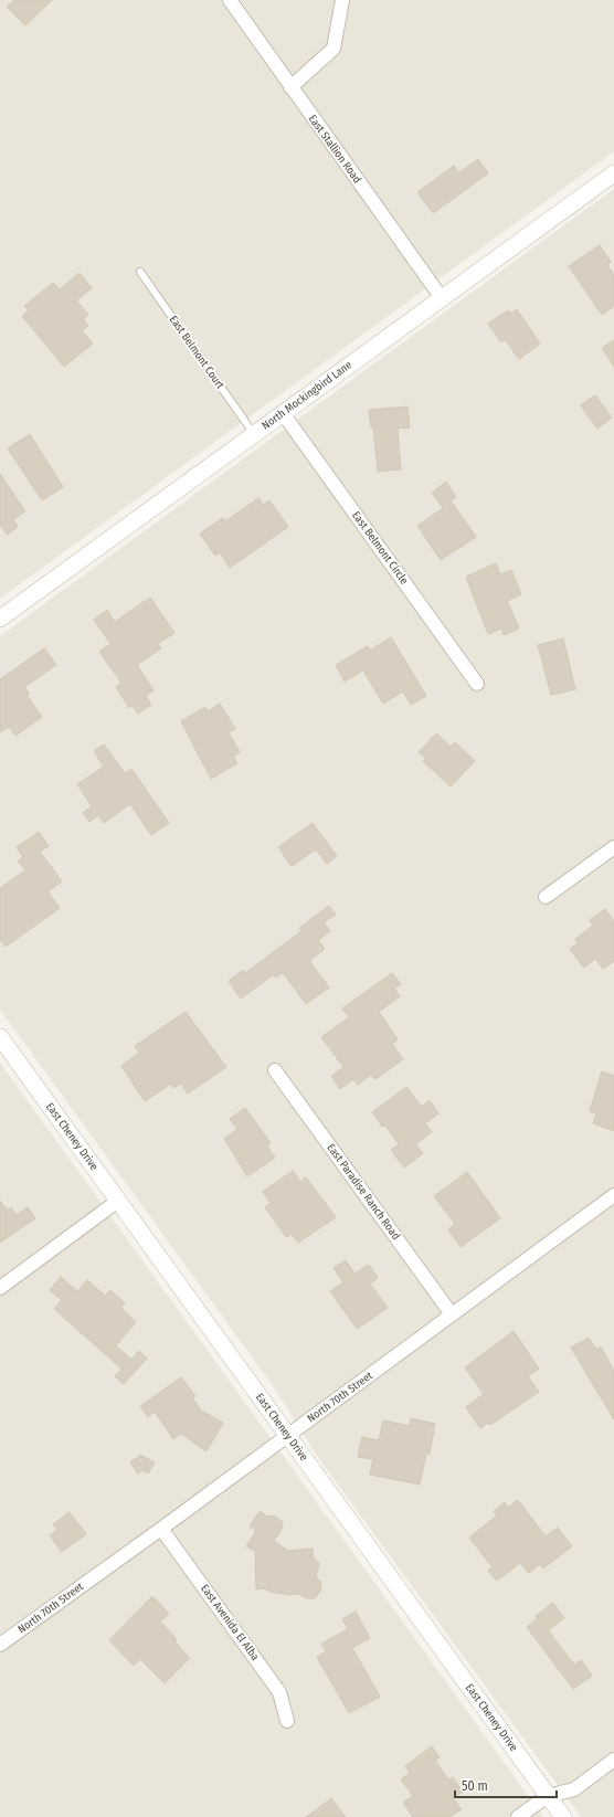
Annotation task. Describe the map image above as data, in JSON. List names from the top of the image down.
{
  "streets": {
    "street": [
      "East Stallion Road",
      "North Mockingbird Lane",
      "East Belmont Circle",
      "East Cheney Drive",
      "East Paradise Ranch Road",
      "North 70th Street",
      "East Avenida El Alba"
    ],
    "lane": ["East Belmont Court"]
  },
  "crossings": [
    ["East Stallion Road", "North Mockingbird Lane"],
    ["East Belmont Court", "North Mockingbird Lane"],
    ["North Mockingbird Lane", "East Belmont Circle"],
    ["East Cheney Drive", "North 70th Street"],
    ["East Paradise Ranch Road", "North 70th Street"],
    ["North 70th Street", "East Avenida El Alba"]
  ],
  "scale_bar": "50 m"
}
